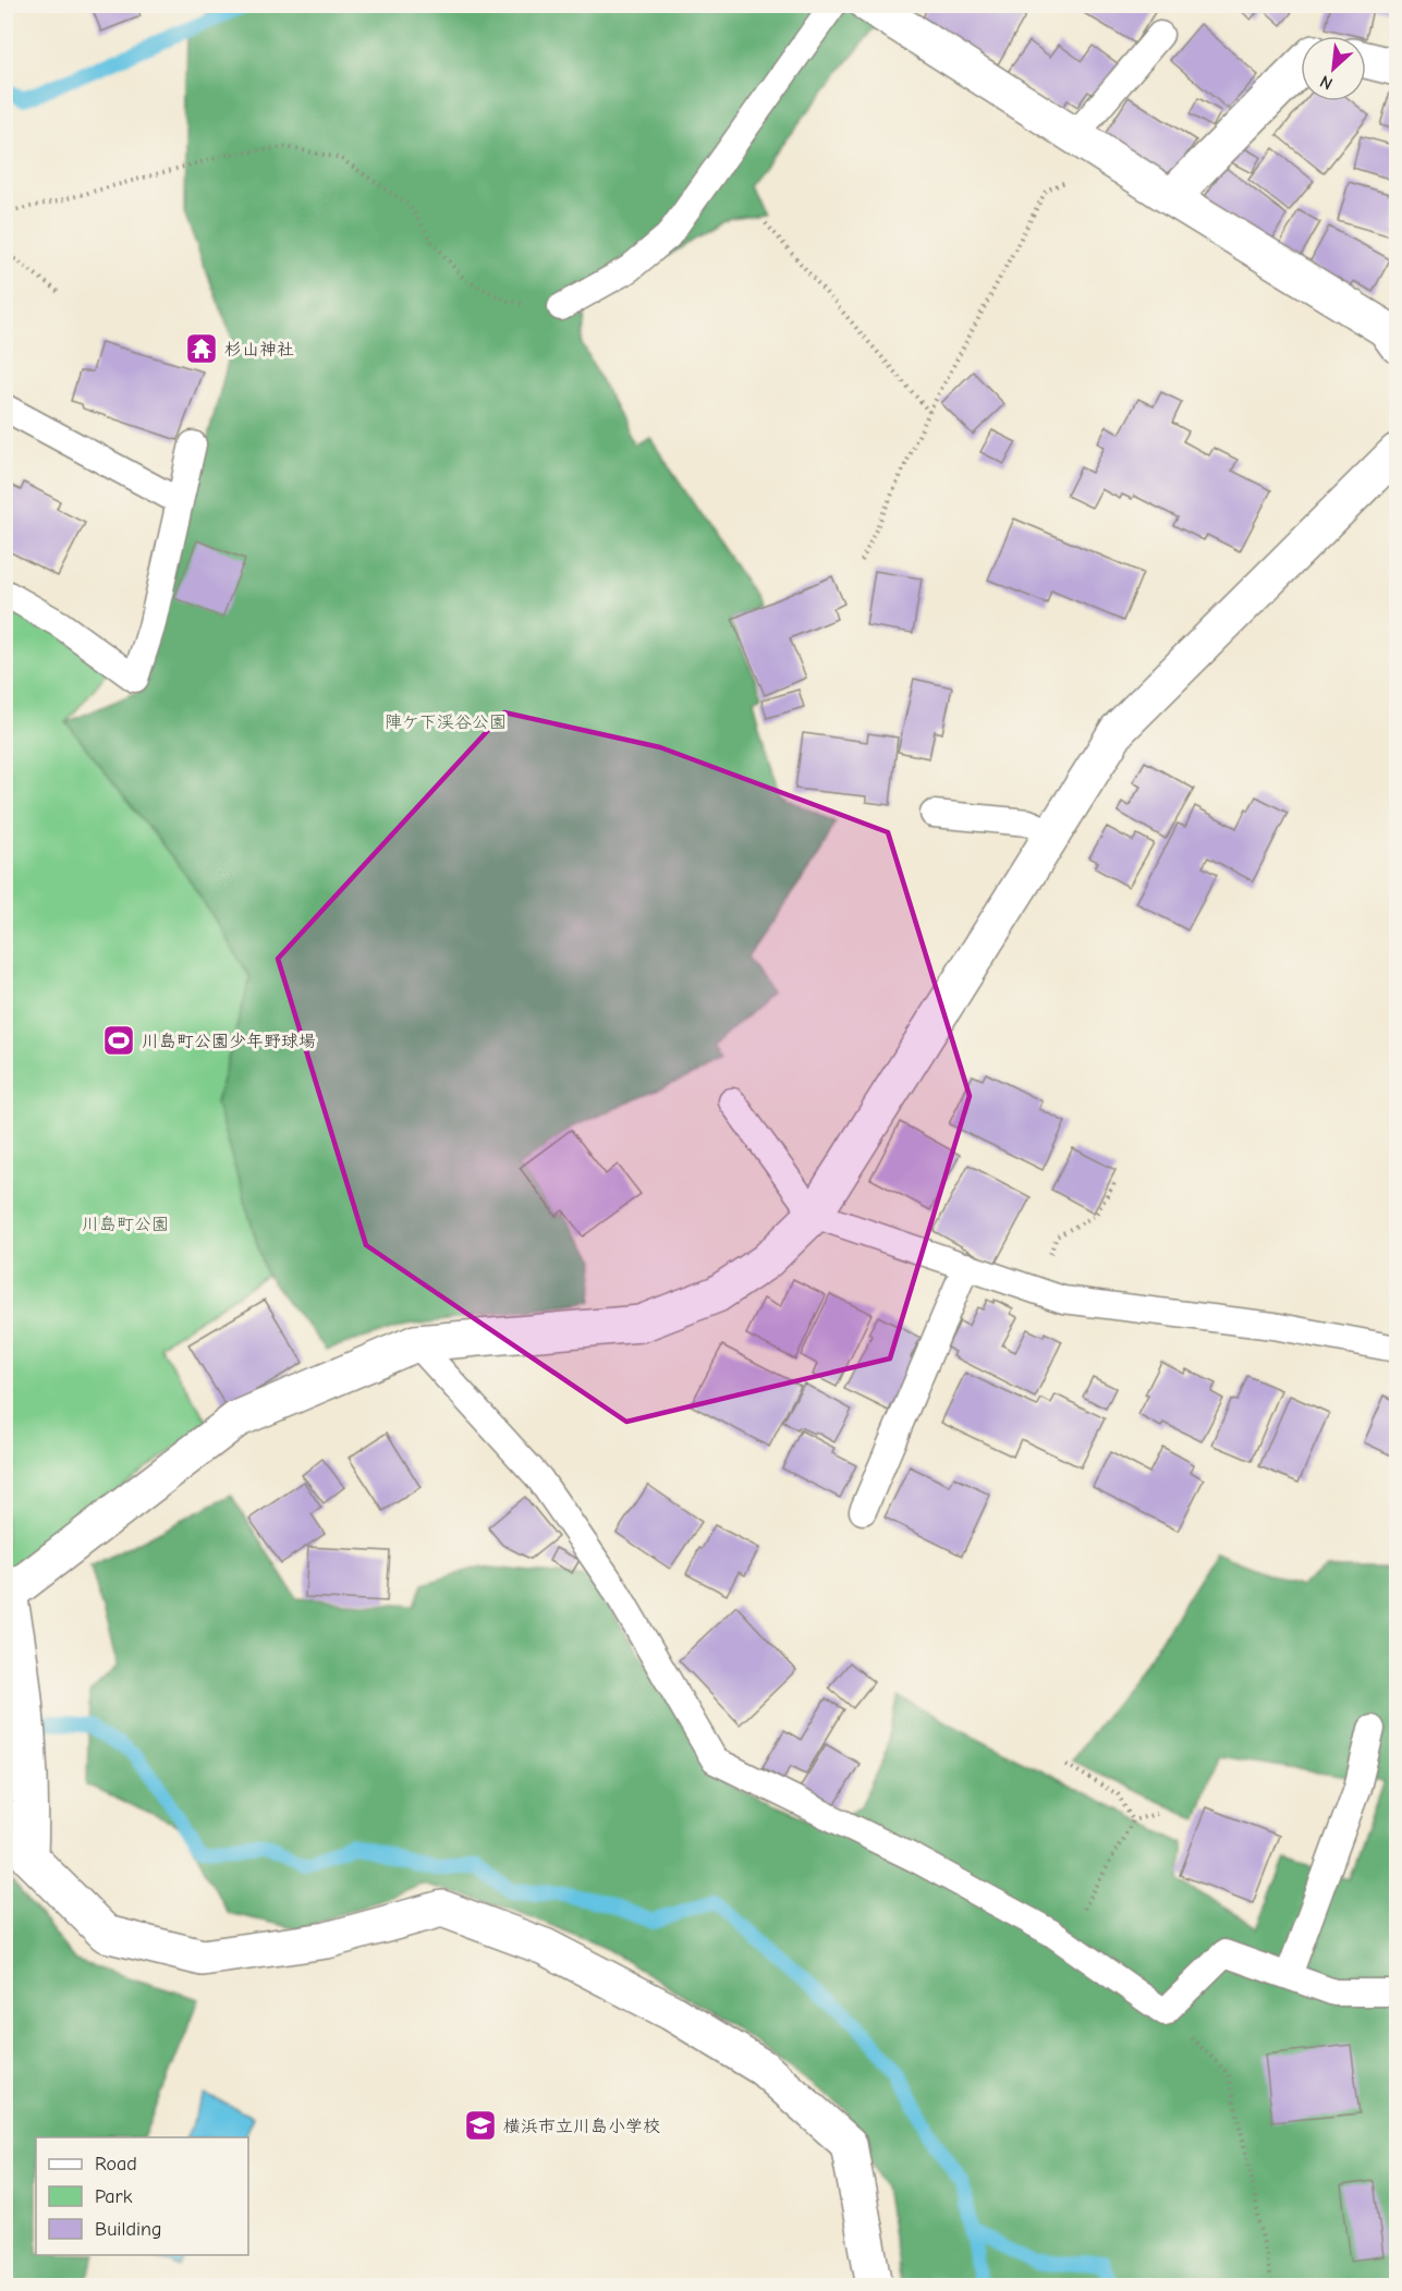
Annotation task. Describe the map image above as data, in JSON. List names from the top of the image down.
{
  "parks": ["陣ケ下渓谷公園", "川島町公園"],
  "places": {
    "temple": ["杉山神社"],
    "sports": ["川島町公園少年野球場"],
    "school or university": ["横浜市立川島小学校"]
  },
  "legend": ["Road", "Park", "Building"],
  "north": "bottom left"
}
